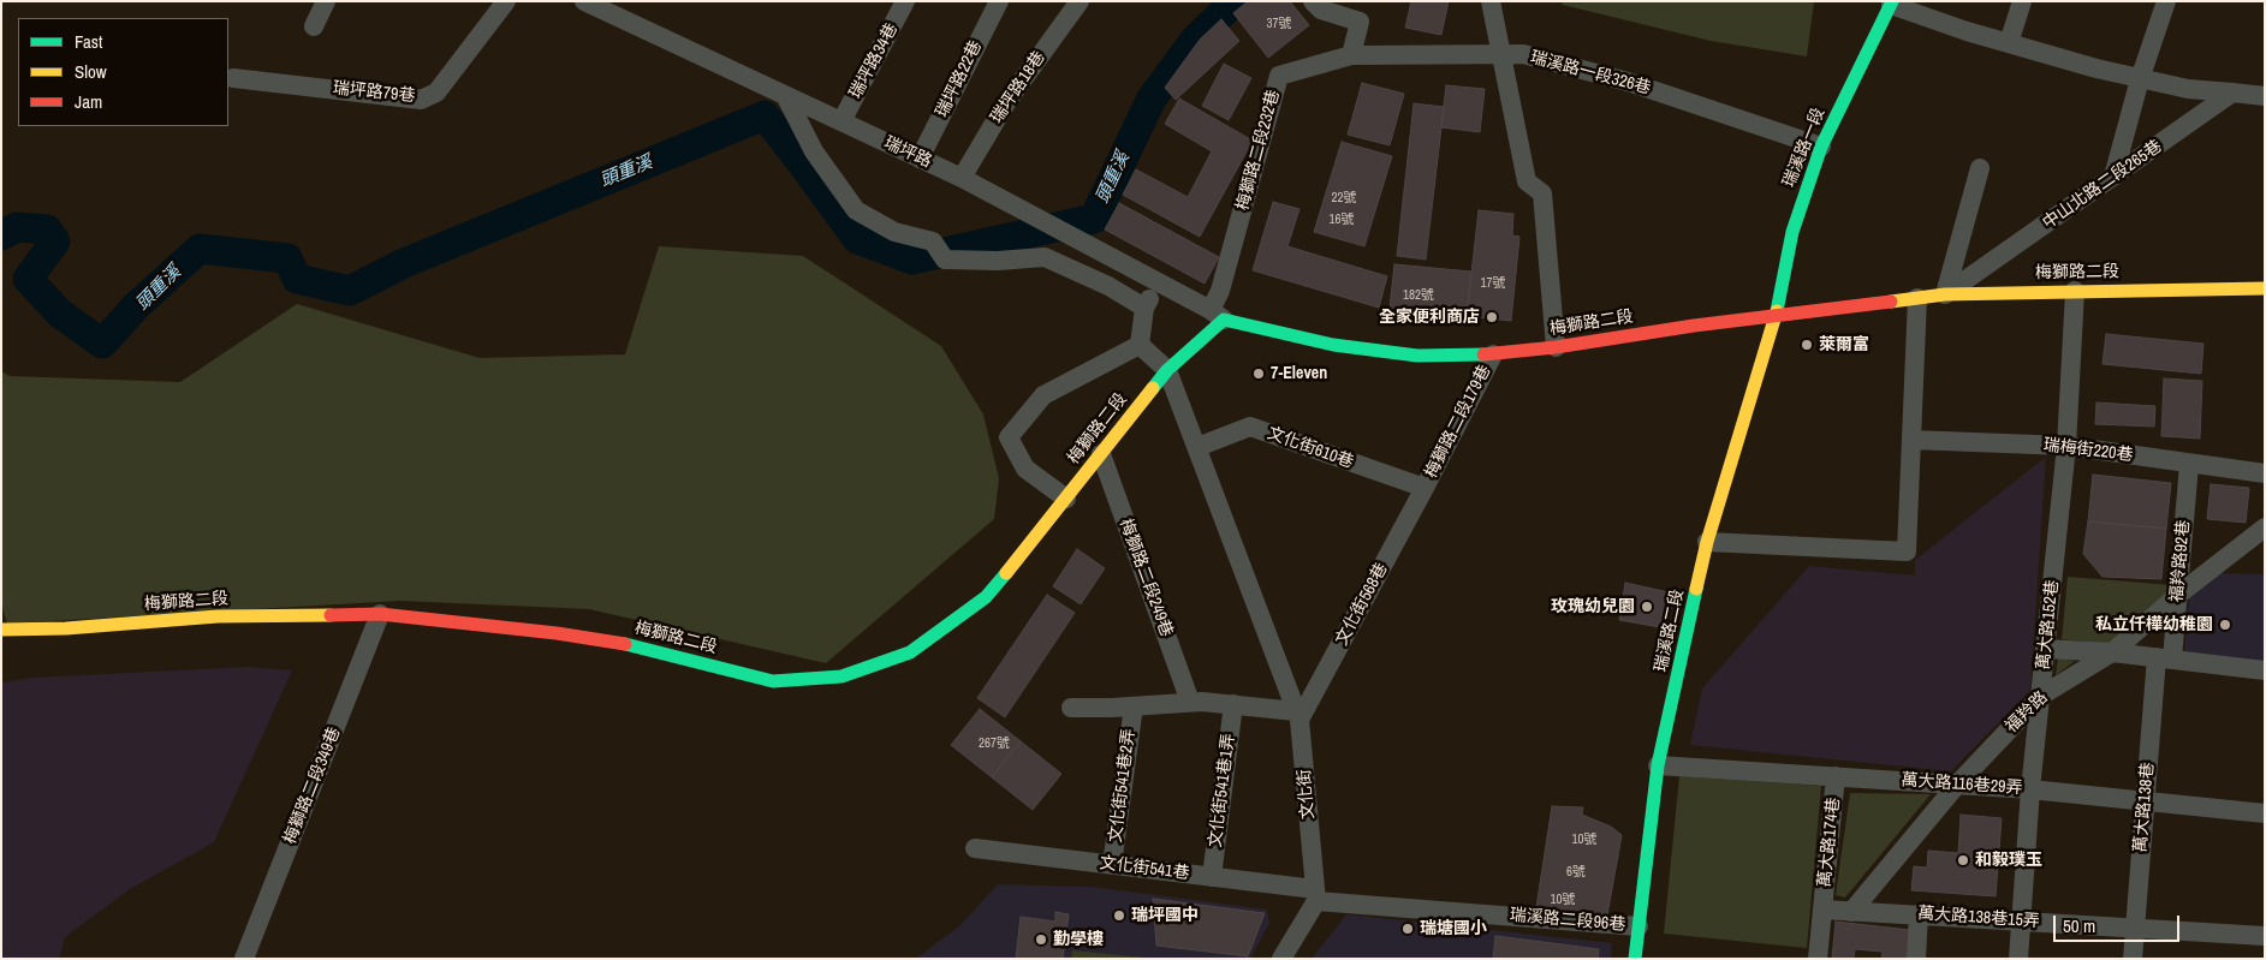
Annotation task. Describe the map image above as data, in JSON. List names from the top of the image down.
{
  "streets": {
    "street": [
      "瑞坪路34巷",
      "瑞溪路一段326巷",
      "瑞坪路22巷",
      "瑞坪路18巷",
      "瑞坪路79巷",
      "瑞溪路一段",
      "梅獅路二段232巷",
      "瑞坪路",
      "中山北路二段265巷",
      "梅獅路二段",
      "梅獅路二段179巷",
      "文化街610巷",
      "瑞梅街220巷",
      "福羚路92巷",
      "梅獅路二段249巷",
      "文化街568巷",
      "萬大路152巷",
      "瑞溪路二段",
      "福羚路",
      "萬大路116巷29弄",
      "梅獅路二段349巷",
      "文化街541巷2弄",
      "文化街541巷1弄",
      "文化街",
      "萬大路138巷",
      "萬大路174巷",
      "文化街541巷",
      "萬大路138巷15弄",
      "瑞溪路二段96巷"
    ]
  },
  "crossings": [
    ["瑞坪路34巷", "瑞坪路"],
    ["瑞溪路一段326巷", "瑞溪路一段"],
    ["瑞溪路一段326巷", "梅獅路二段232巷"],
    ["瑞坪路22巷", "瑞坪路"],
    ["瑞坪路18巷", "瑞坪路"],
    ["瑞溪路一段", "梅獅路二段"],
    ["瑞溪路一段", "瑞溪路二段"],
    ["梅獅路二段232巷", "瑞坪路"],
    ["梅獅路二段232巷", "梅獅路二段"],
    ["瑞坪路", "梅獅路二段"],
    ["中山北路二段265巷", "梅獅路二段"],
    ["梅獅路二段", "梅獅路二段179巷"],
    ["梅獅路二段", "梅獅路二段249巷"],
    ["梅獅路二段", "萬大路152巷"],
    ["梅獅路二段", "瑞溪路二段"],
    ["梅獅路二段", "梅獅路二段349巷"],
    ["梅獅路二段", "文化街"],
    ["梅獅路二段179巷", "文化街610巷"],
    ["梅獅路二段179巷", "文化街568巷"],
    ["文化街610巷", "文化街568巷"],
    ["文化街610巷", "文化街"],
    ["瑞梅街220巷", "福羚路92巷"],
    ["瑞梅街220巷", "萬大路152巷"],
    ["福羚路92巷", "福羚路"],
    ["福羚路92巷", "萬大路138巷"],
    ["文化街568巷", "文化街"],
    ["萬大路152巷", "福羚路"],
    ["萬大路152巷", "萬大路116巷29弄"],
    ["萬大路152巷", "萬大路138巷15弄"],
    ["瑞溪路二段", "萬大路116巷29弄"],
    ["瑞溪路二段", "瑞溪路二段96巷"],
    ["福羚路", "萬大路116巷29弄"],
    ["福羚路", "萬大路138巷15弄"],
    ["萬大路116巷29弄", "萬大路138巷"],
    ["萬大路116巷29弄", "萬大路174巷"],
    ["文化街541巷2弄", "文化街541巷"],
    ["文化街541巷1弄", "文化街541巷"],
    ["文化街", "文化街541巷"],
    ["文化街", "瑞溪路二段96巷"],
    ["萬大路138巷", "萬大路138巷15弄"],
    ["萬大路174巷", "萬大路138巷15弄"],
    ["文化街541巷", "瑞溪路二段96巷"]
  ],
  "water": ["頭重溪"],
  "places": [
    "全家便利商店",
    "萊爾富",
    "7-Eleven",
    "玫瑰幼兒園",
    "私立仟樺幼稚園",
    "和毅璞玉",
    "瑞坪國中",
    "瑞塘國小",
    "勤學樓"
  ],
  "house_numbers": [
    "37號",
    "22號",
    "16號",
    "17號",
    "182號",
    "267號",
    "10號",
    "6號",
    "10號"
  ],
  "legend": ["Fast", "Slow", "Jam"],
  "scale_bar": "50 m"
}
